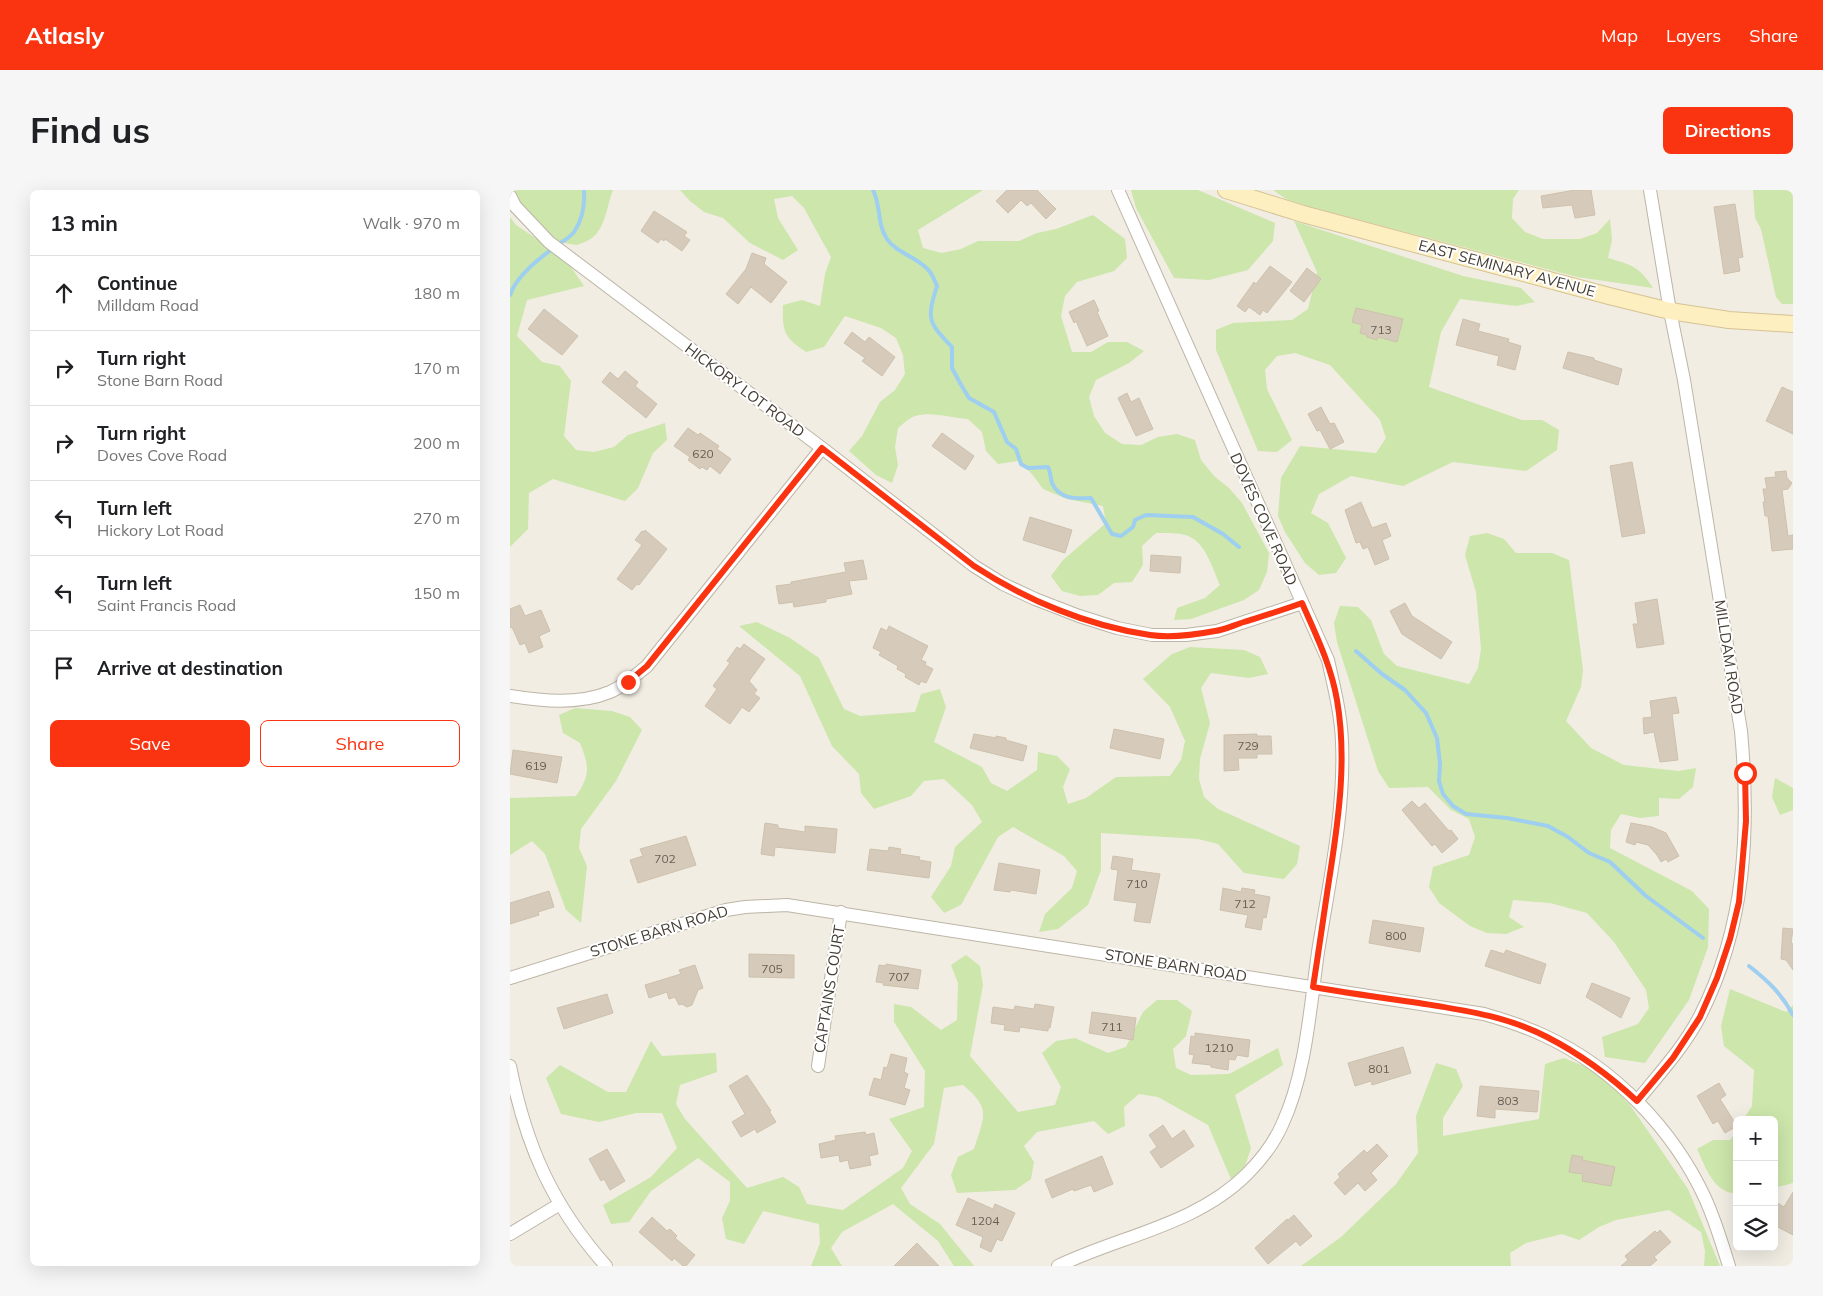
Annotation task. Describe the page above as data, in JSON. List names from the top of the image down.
{
  "streets": {
    "street": [
      "EAST SEMINARY AVENUE",
      "HICKORY LOT ROAD",
      "DOVES COVE ROAD",
      "MILLDAM ROAD",
      "STONE BARN ROAD",
      "CAPTAINS COURT"
    ]
  },
  "crossings": [
    ["EAST SEMINARY AVENUE", "MILLDAM ROAD"],
    ["HICKORY LOT ROAD", "DOVES COVE ROAD"],
    ["DOVES COVE ROAD", "STONE BARN ROAD"],
    ["MILLDAM ROAD", "STONE BARN ROAD"],
    ["STONE BARN ROAD", "CAPTAINS COURT"]
  ],
  "house_numbers": [
    "713",
    "620",
    "729",
    "619",
    "702",
    "710",
    "712",
    "800",
    "705",
    "707",
    "711",
    "1210",
    "801",
    "803",
    "1204"
  ],
  "page": {
    "header": "Atlasly",
    "nav": ["Map", "Layers", "Share"],
    "buttons": [
      "Directions",
      ["Save", "Share"]
    ],
    "title": "Find us",
    "heading": ["13 min", "Walk · 970 m"],
    "list": [
      ["Continue", "Milldam Road", "180 m"],
      ["Turn right", "Stone Barn Road", "170 m"],
      ["Turn right", "Doves Cove Road", "200 m"],
      ["Turn left", "Hickory Lot Road", "270 m"],
      ["Turn left", "Saint Francis Road", "150 m"],
      "Arrive at destination"
    ],
    "map_buttons": ["+", "−"]
  }
}
